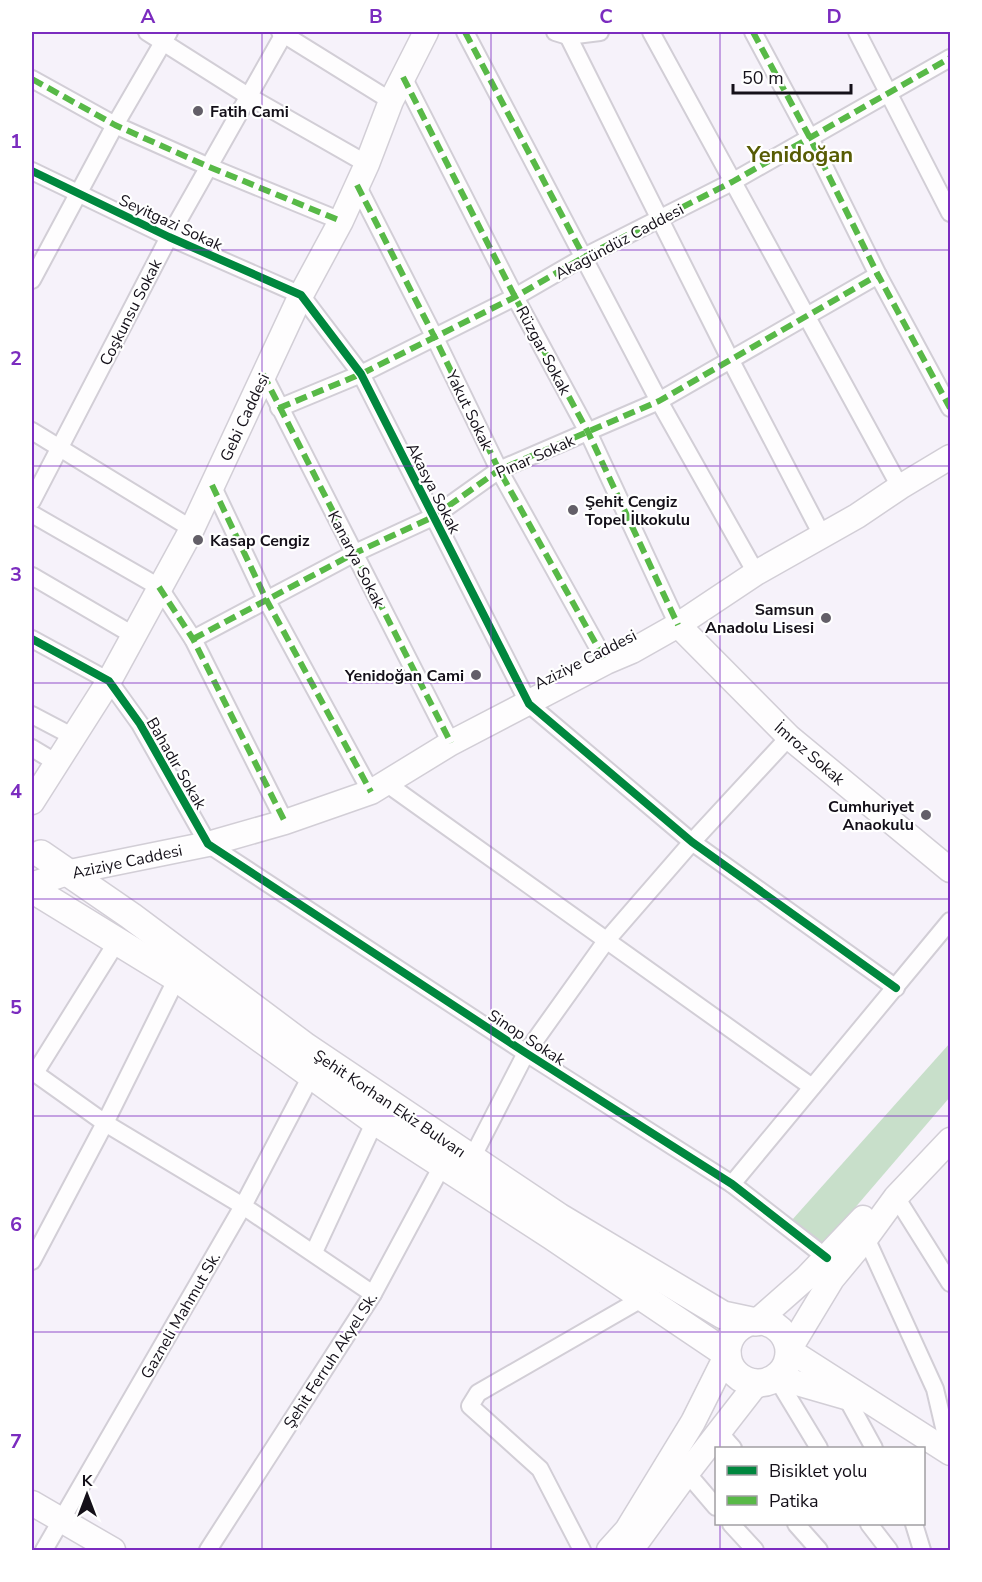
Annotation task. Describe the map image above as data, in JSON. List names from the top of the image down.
{
  "streets": {
    "main road": [
      "Gebi Caddesi",
      "Aziziye Caddesi",
      "İmroz Sokak",
      "Şehit Korhan Ekiz Bulvarı"
    ],
    "street": [
      "Seyitgazi Sokak",
      "Akagündüz Caddesi",
      "Coşkunsu Sokak",
      "Rüzgar Sokak",
      "Yakut Sokak",
      "Pınar Sokak",
      "Akasya Sokak",
      "Kanarya Sokak",
      "Bahadır Sokak",
      "Sinop Sokak",
      "Gazneli Mahmut Sk.",
      "Şehit Ferruh Akyel Sk."
    ]
  },
  "crossings": [
    ["Seyitgazi Sokak", "Coşkunsu Sokak"],
    ["Seyitgazi Sokak", "Gebi Caddesi"],
    ["Seyitgazi Sokak", "Akasya Sokak"],
    ["Akagündüz Caddesi", "Rüzgar Sokak"],
    ["Akagündüz Caddesi", "Yakut Sokak"],
    ["Akagündüz Caddesi", "Akasya Sokak"],
    ["Akagündüz Caddesi", "Kanarya Sokak"],
    ["Rüzgar Sokak", "Gebi Caddesi"],
    ["Rüzgar Sokak", "Pınar Sokak"],
    ["Rüzgar Sokak", "Aziziye Caddesi"],
    ["Rüzgar Sokak", "İmroz Sokak"],
    ["Yakut Sokak", "Gebi Caddesi"],
    ["Yakut Sokak", "Pınar Sokak"],
    ["Yakut Sokak", "Aziziye Caddesi"],
    ["Gebi Caddesi", "Akasya Sokak"],
    ["Gebi Caddesi", "Kanarya Sokak"],
    ["Gebi Caddesi", "Bahadır Sokak"],
    ["Pınar Sokak", "Akasya Sokak"],
    ["Pınar Sokak", "Kanarya Sokak"],
    ["Akasya Sokak", "Aziziye Caddesi"],
    ["Kanarya Sokak", "Aziziye Caddesi"],
    ["Aziziye Caddesi", "İmroz Sokak"],
    ["Aziziye Caddesi", "Bahadır Sokak"],
    ["Aziziye Caddesi", "Sinop Sokak"],
    ["Aziziye Caddesi", "Şehit Korhan Ekiz Bulvarı"],
    ["Bahadır Sokak", "Sinop Sokak"],
    ["Şehit Korhan Ekiz Bulvarı", "Gazneli Mahmut Sk."],
    ["Şehit Korhan Ekiz Bulvarı", "Şehit Ferruh Akyel Sk."]
  ],
  "districts": ["Yenidoğan"],
  "places": [
    "Fatih Cami",
    "Şehit Cengiz Topel İlkokulu",
    "Kasap Cengiz",
    "Samsun Anadolu Lisesi",
    "Yenidoğan Cami",
    "Cumhuriyet Anaokulu"
  ],
  "legend": ["Bisiklet yolu", "Patika"],
  "scale_bar": "50 m",
  "north": "top",
  "grid": {
    "columns": [
      "A",
      "B",
      "C",
      "D"
    ],
    "rows": [
      "1",
      "2",
      "3",
      "4",
      "5",
      "6",
      "7"
    ]
  }
}
